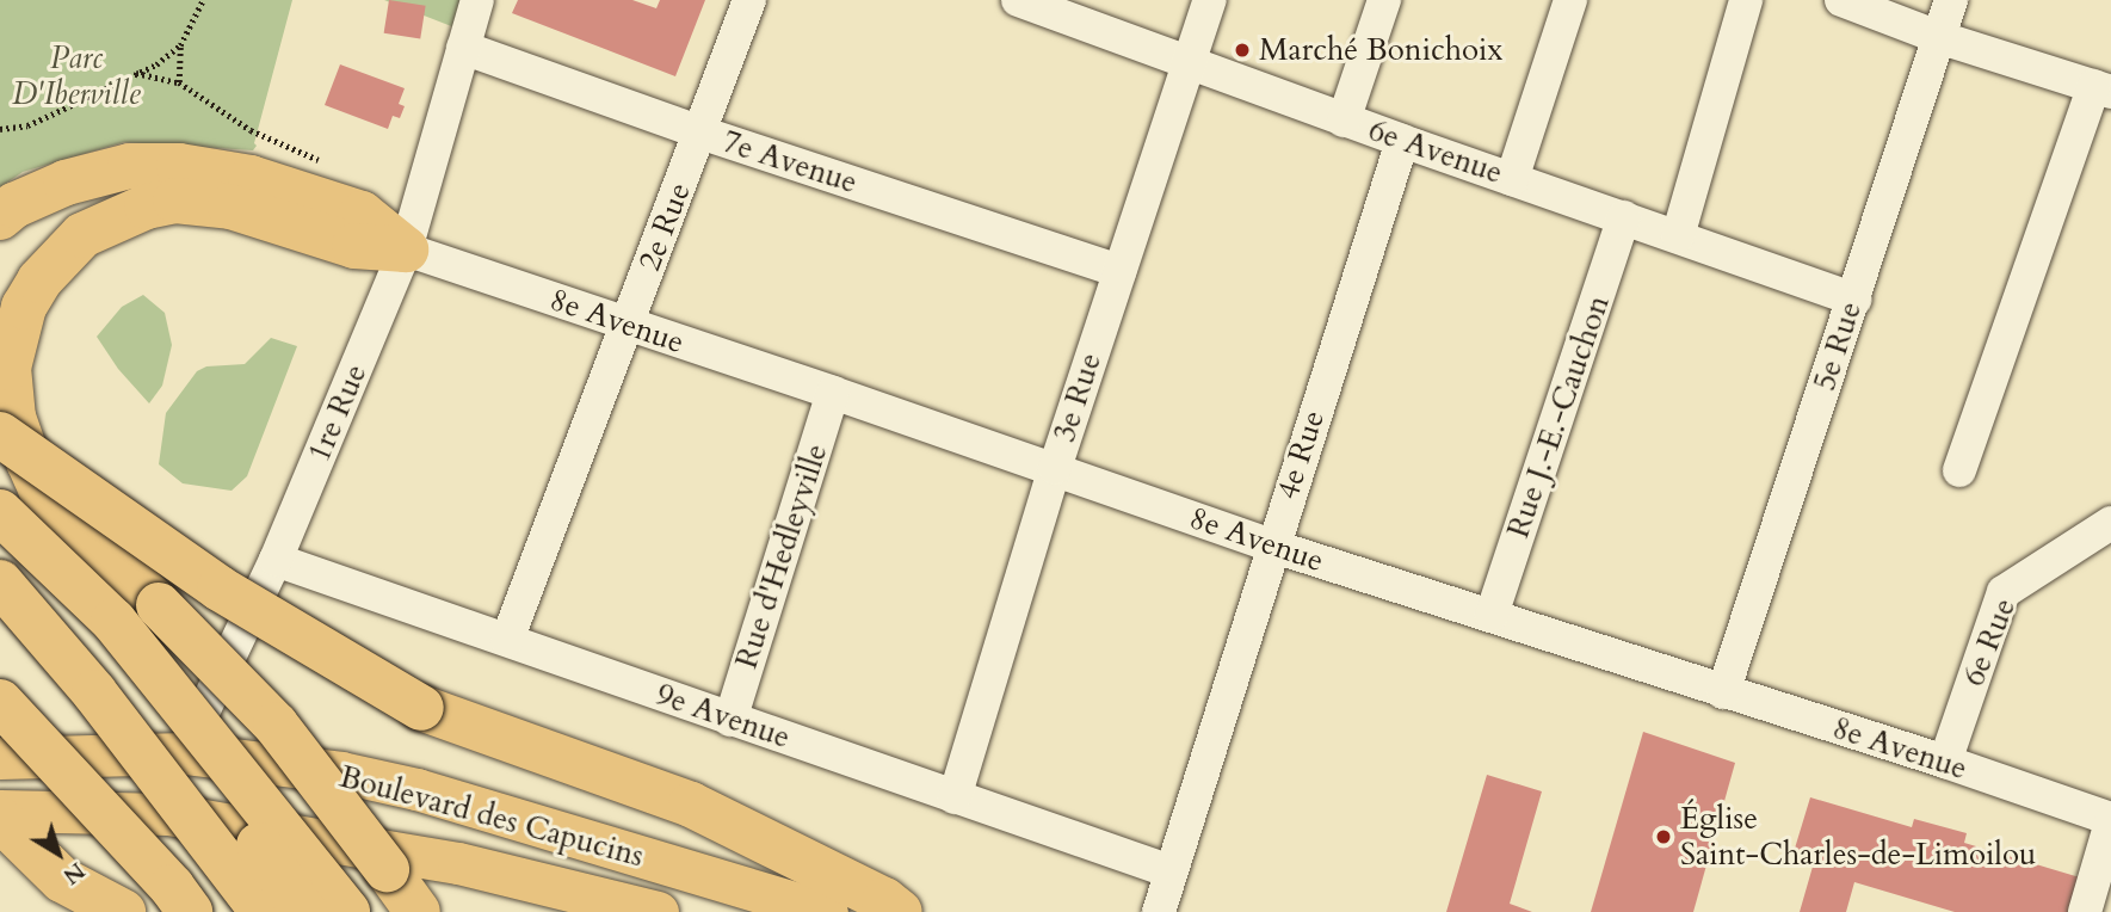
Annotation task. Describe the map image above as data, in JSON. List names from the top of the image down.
{
  "streets": {
    "main road": ["Boulevard des Capucins"],
    "street": [
      "6e Avenue",
      "7e Avenue",
      "2e Rue",
      "8e Avenue",
      "5e Rue",
      "3e Rue",
      "1re Rue",
      "Rue J.-E.-Cauchon",
      "4e Rue",
      "Rue d'Hedleyville",
      "6e Rue",
      "9e Avenue"
    ]
  },
  "crossings": [
    ["6e Avenue", "5e Rue"],
    ["6e Avenue", "3e Rue"],
    ["6e Avenue", "Rue J.-E.-Cauchon"],
    ["6e Avenue", "4e Rue"],
    ["7e Avenue", "2e Rue"],
    ["7e Avenue", "3e Rue"],
    ["7e Avenue", "1re Rue"],
    ["2e Rue", "8e Avenue"],
    ["2e Rue", "9e Avenue"],
    ["8e Avenue", "5e Rue"],
    ["8e Avenue", "3e Rue"],
    ["8e Avenue", "1re Rue"],
    ["8e Avenue", "Rue J.-E.-Cauchon"],
    ["8e Avenue", "4e Rue"],
    ["8e Avenue", "Rue d'Hedleyville"],
    ["8e Avenue", "6e Rue"],
    ["3e Rue", "9e Avenue"],
    ["1re Rue", "9e Avenue"],
    ["1re Rue", "Boulevard des Capucins"],
    ["4e Rue", "9e Avenue"],
    ["Rue d'Hedleyville", "9e Avenue"]
  ],
  "parks": ["Parc D'Iberville"],
  "places": ["Marché Bonichoix", "Église Saint-Charles-de-Limoilou"],
  "north": "bottom right"
}
